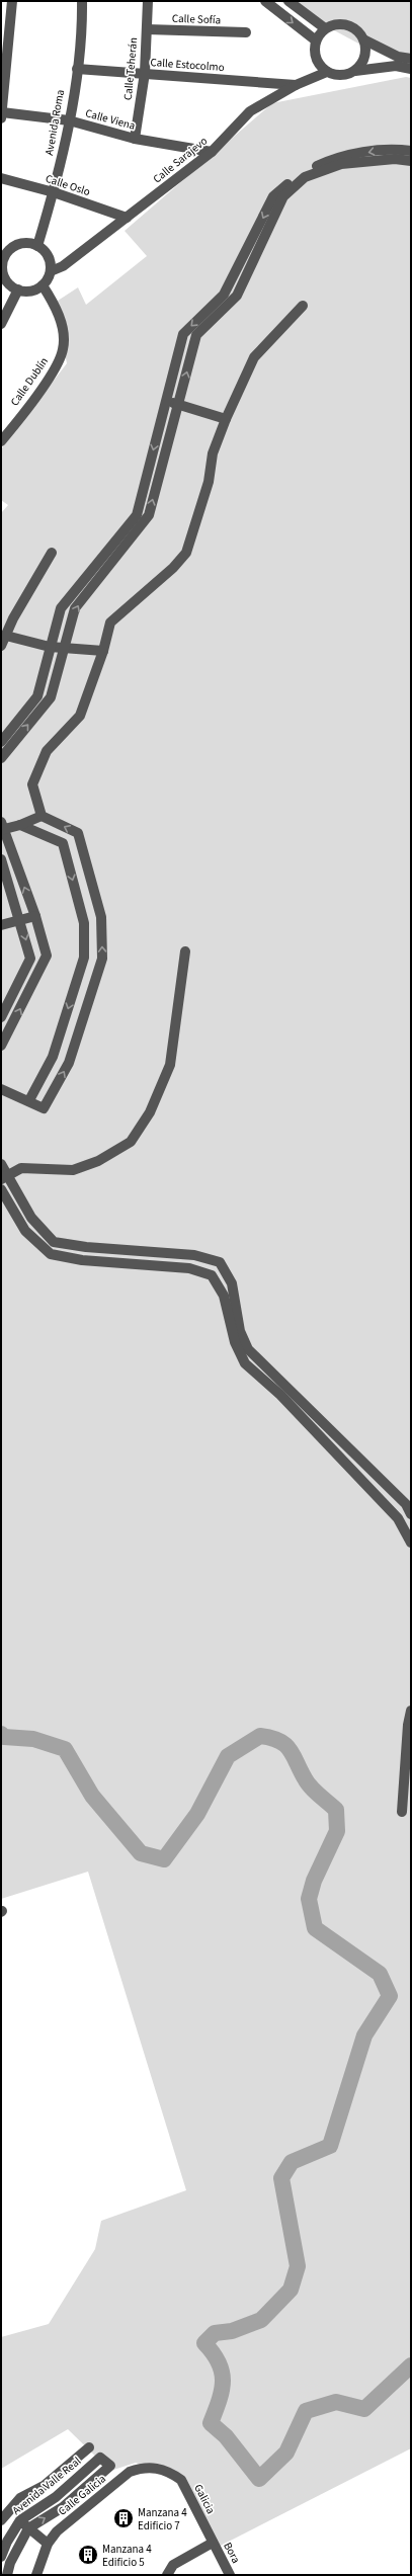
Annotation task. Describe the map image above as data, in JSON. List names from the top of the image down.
{
  "streets": {
    "street": [
      "Calle Sofía",
      "Calle Estocolmo",
      "Calle Teherán",
      "Calle Viena",
      "Avenida Roma",
      "Calle Sarajevo",
      "Calle Oslo",
      "Calle Dublín",
      "Avenida Valle Real",
      "Calle Galicia",
      "Galicia",
      "Bora"
    ]
  },
  "crossings": [
    ["Calle Sofía", "Calle Teherán"],
    ["Calle Estocolmo", "Calle Teherán"],
    ["Calle Estocolmo", "Avenida Roma"],
    ["Calle Estocolmo", "Calle Sarajevo"],
    ["Calle Teherán", "Calle Viena"],
    ["Calle Viena", "Avenida Roma"],
    ["Calle Viena", "Calle Sarajevo"],
    ["Avenida Roma", "Calle Sarajevo"],
    ["Avenida Roma", "Calle Oslo"],
    ["Avenida Roma", "Calle Dublín"],
    ["Calle Sarajevo", "Calle Oslo"],
    ["Calle Sarajevo", "Calle Dublín"],
    ["Calle Galicia", "Galicia"],
    ["Galicia", "Bora"]
  ],
  "places": {
    "building": ["Manzana 4 Edificio 7", "Manzana 4 Edificio 5"]
  }
}
